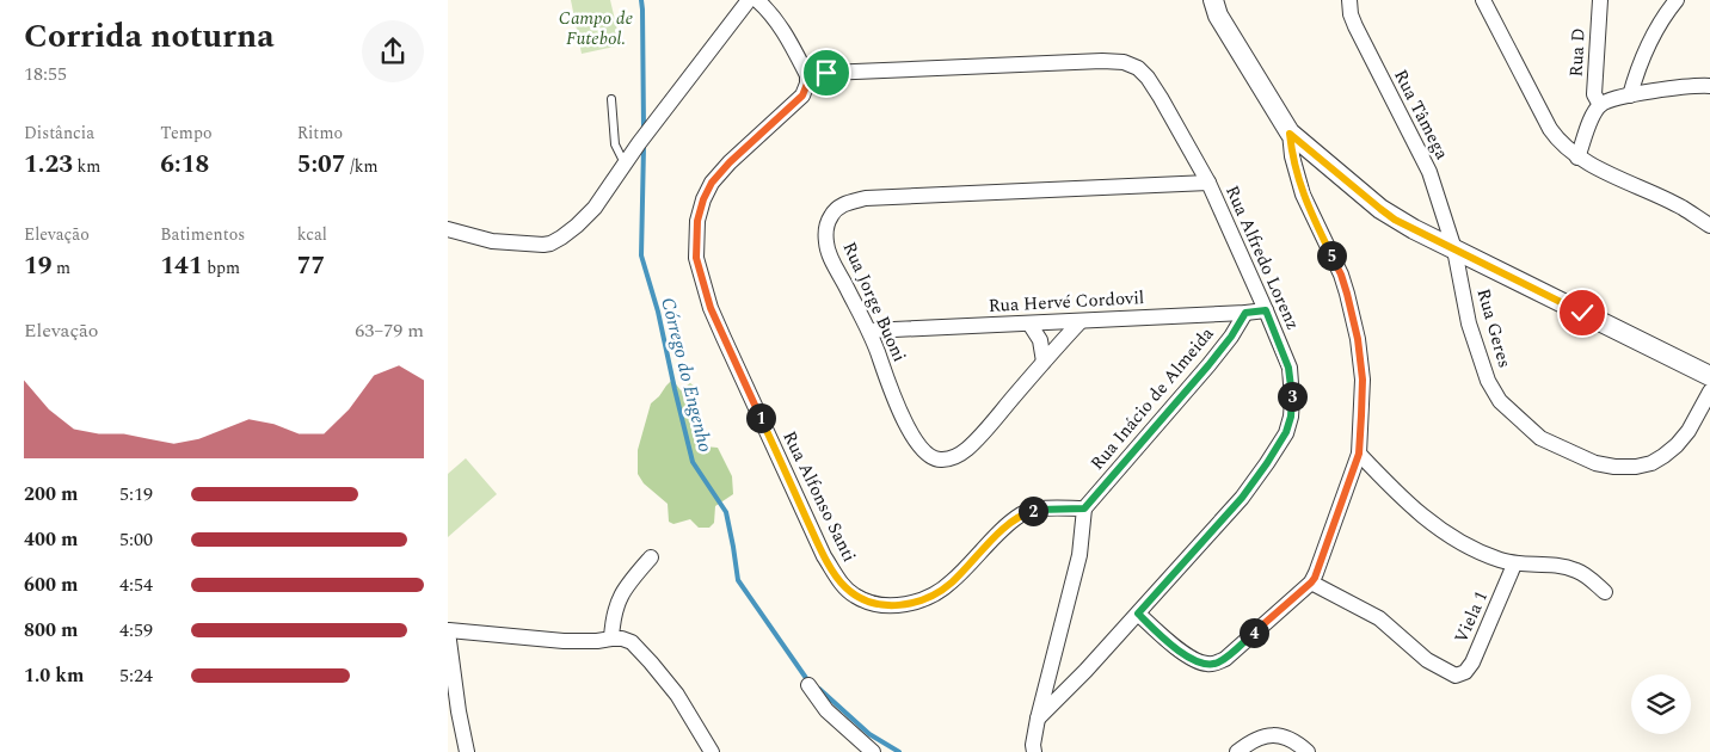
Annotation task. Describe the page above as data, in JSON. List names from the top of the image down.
{
  "streets": {
    "street": [
      "Rua D",
      "Rua Tâmega",
      "Rua Alfredo Lorenz",
      "Rua Jorge Buoni",
      "Rua Hervé Cordovil",
      "Rua Geres",
      "Rua Inácio de Almeida",
      "Rua Alfonso Santi",
      "Viela 1"
    ]
  },
  "crossings": [
    ["Rua Tâmega", "Rua Geres"],
    ["Rua Alfredo Lorenz", "Rua Jorge Buoni"],
    ["Rua Alfredo Lorenz", "Rua Hervé Cordovil"],
    ["Rua Alfredo Lorenz", "Rua Alfonso Santi"],
    ["Rua Jorge Buoni", "Rua Hervé Cordovil"],
    ["Rua Hervé Cordovil", "Rua Inácio de Almeida"],
    ["Rua Inácio de Almeida", "Rua Alfonso Santi"]
  ],
  "water": ["Córrego do Engenho"],
  "parks": ["Campo de Futebol."],
  "page": {
    "heading": ["Corrida noturna", "18:55"],
    "stats": [
      ["Distância", "1.23 km"],
      ["Tempo", "6:18"],
      ["Ritmo", "5:07 /km"],
      ["Elevação", "19 m"],
      ["Batimentos", "141 bpm"],
      ["kcal", "77"]
    ],
    "pins": [
      "5",
      "3",
      "1",
      "2",
      "4"
    ],
    "chart": ["Elevação", "63–79 m"],
    "list": [
      {
        "name": "200 m",
        "note": "5:19"
      },
      {
        "name": "400 m",
        "note": "5:00"
      },
      {
        "name": "600 m",
        "note": "4:54"
      },
      {
        "name": "800 m",
        "note": "4:59"
      },
      {
        "name": "1.0 km",
        "note": "5:24"
      }
    ]
  }
}
